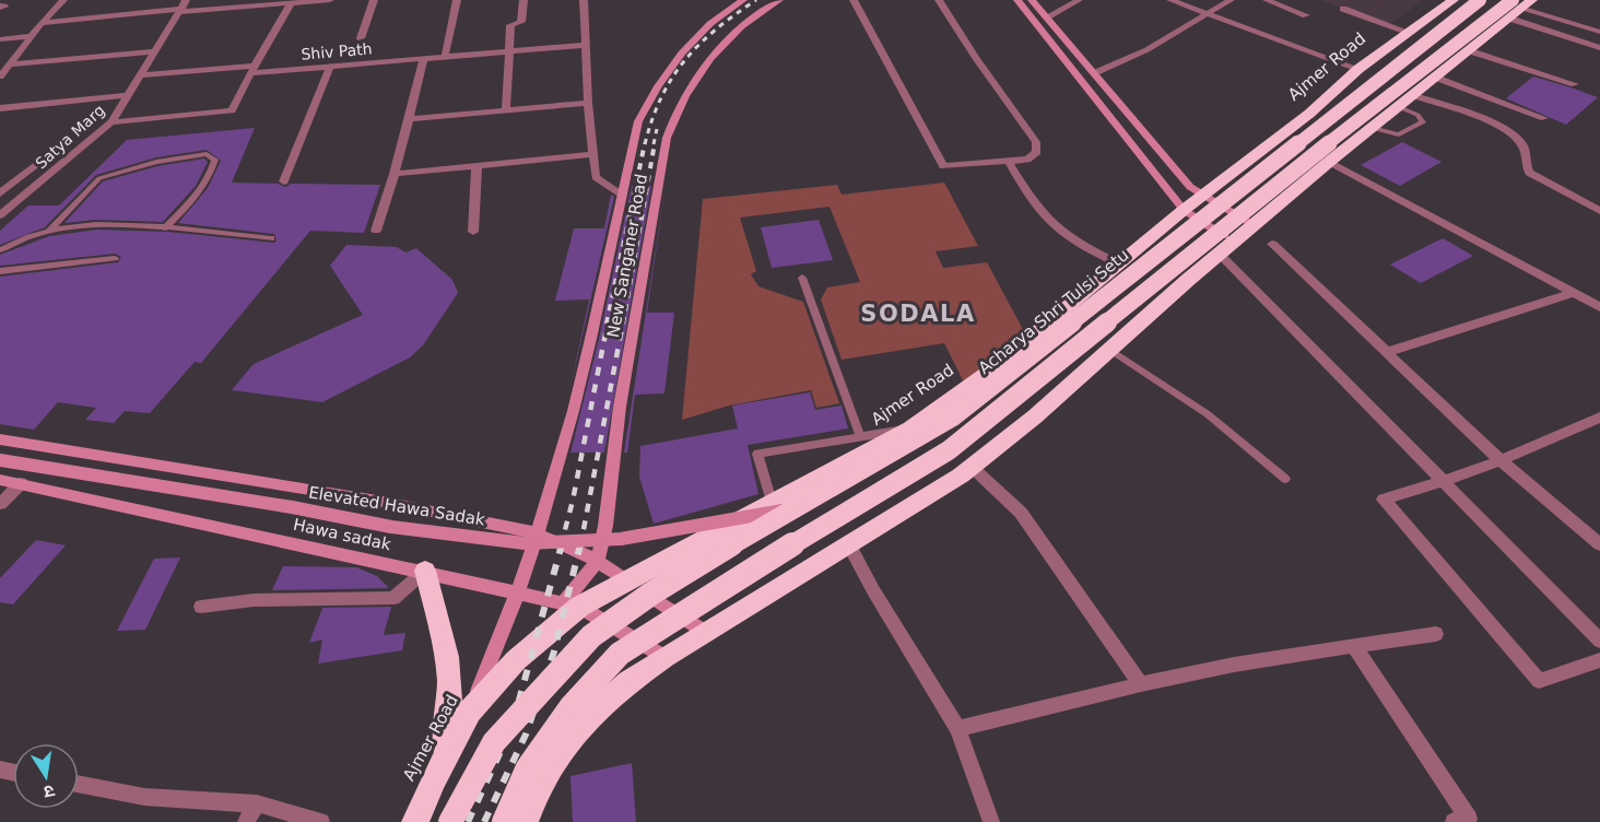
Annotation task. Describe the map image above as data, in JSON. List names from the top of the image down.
{
  "streets": {
    "highway": ["Ajmer Road", "Acharya Shri Tulsi Setu"],
    "main road": ["New Sanganer Road", "Elevated Hawa Sadak", "Hawa sadak"],
    "street": ["Shiv Path", "Satya Marg"]
  },
  "crossings": [
    ["Shiv Path", "Satya Marg"],
    ["Ajmer Road", "New Sanganer Road"],
    ["Ajmer Road", "Acharya Shri Tulsi Setu"],
    ["Ajmer Road", "Elevated Hawa Sadak"],
    ["Ajmer Road", "Hawa sadak"],
    ["New Sanganer Road", "Hawa sadak"],
    ["Acharya Shri Tulsi Setu", "Elevated Hawa Sadak"]
  ],
  "districts": ["SODALA"],
  "north": "bottom"
}
